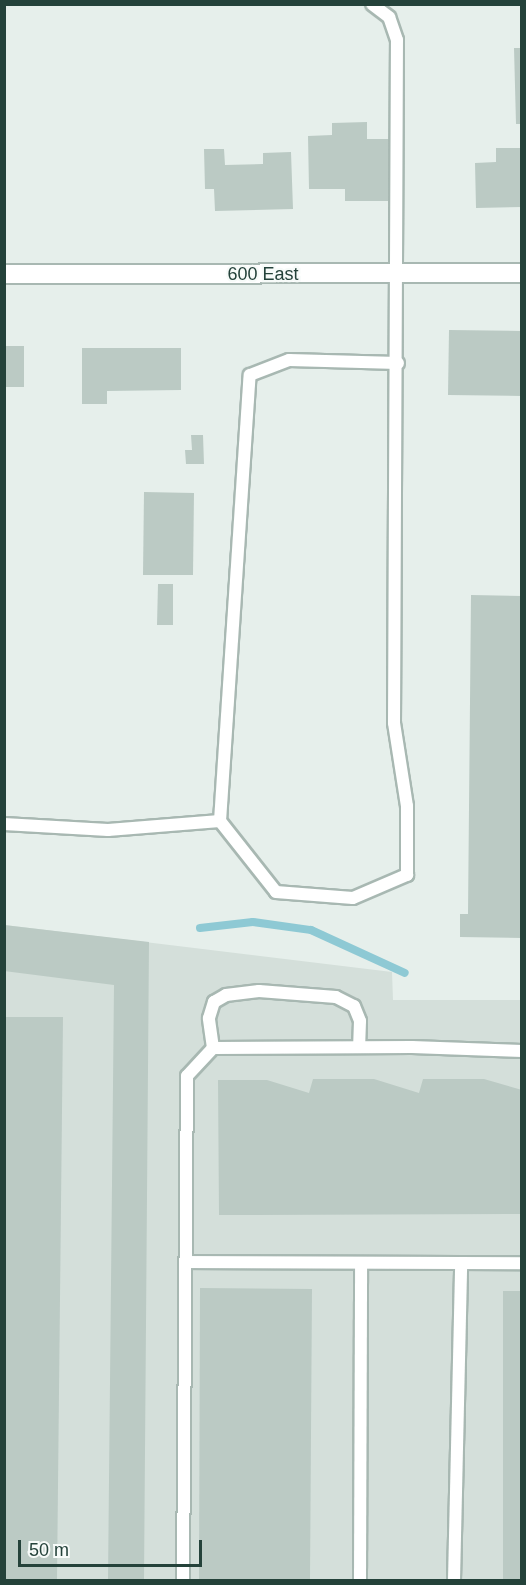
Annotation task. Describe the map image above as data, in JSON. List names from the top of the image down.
{
  "streets": {
    "street": ["600 East"]
  },
  "scale_bar": "50 m"
}
